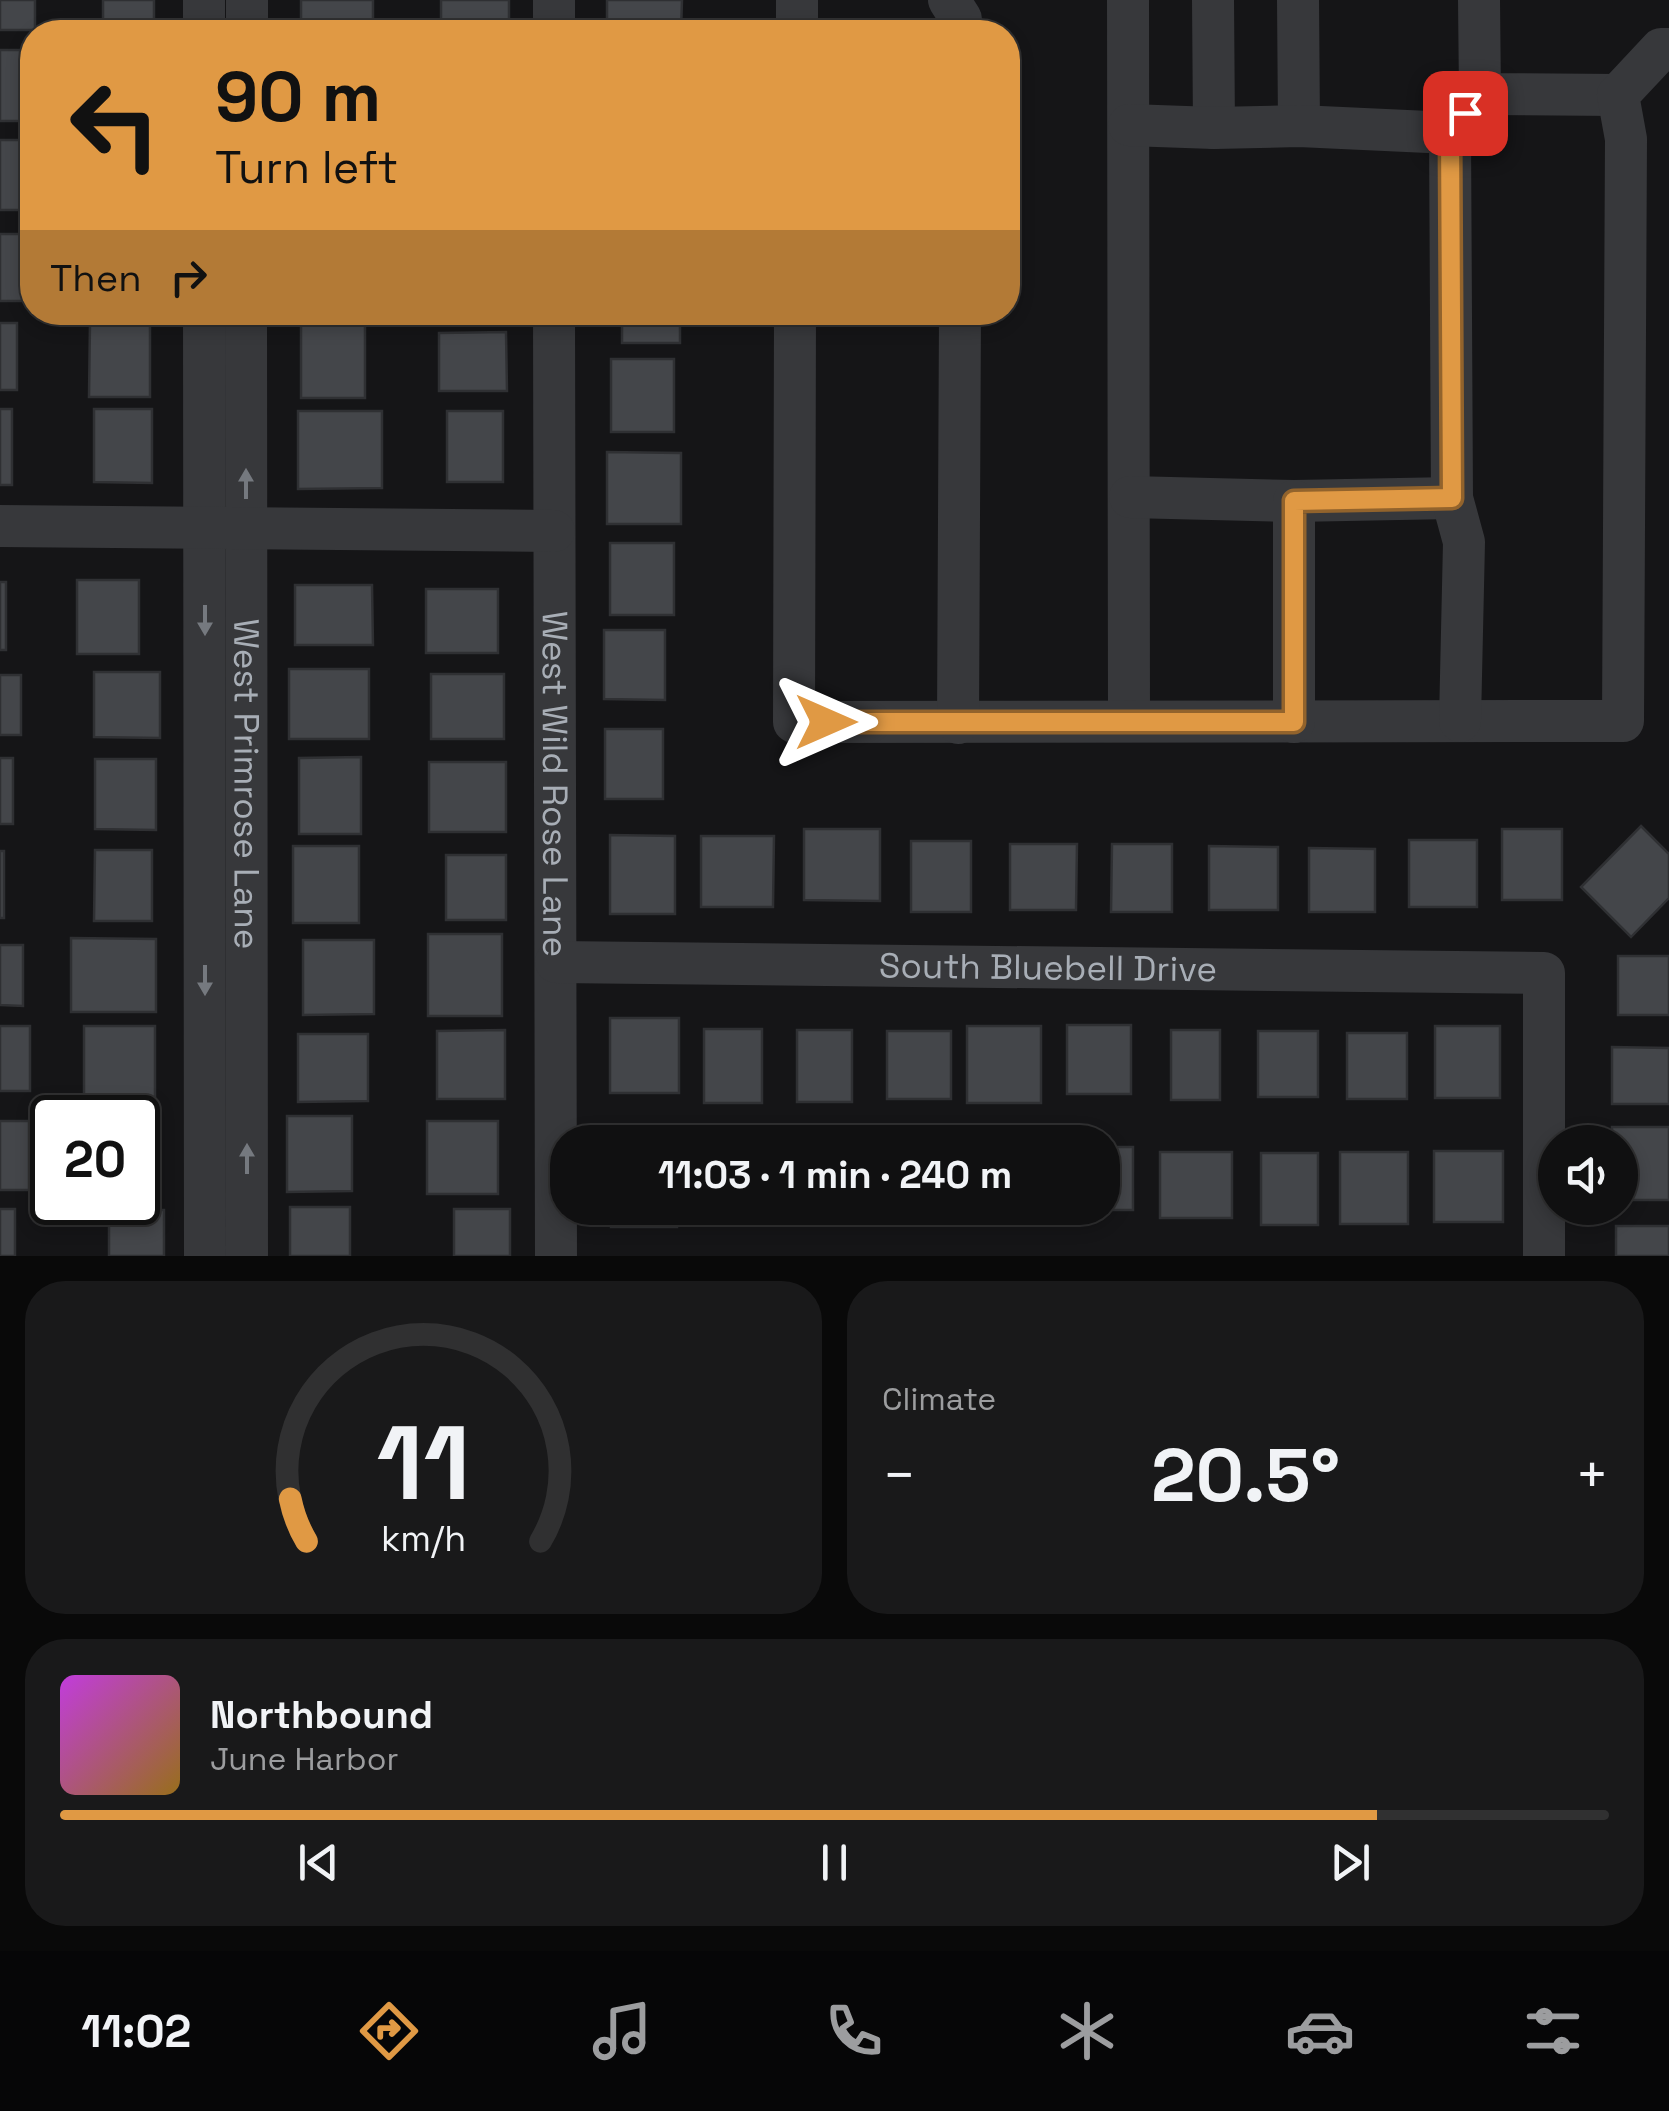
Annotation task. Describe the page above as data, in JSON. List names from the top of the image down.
{
  "streets": {
    "street": ["West Primrose Lane", "West Wild Rose Lane", "South Bluebell Drive"]
  },
  "crossings": [
    ["West Wild Rose Lane", "South Bluebell Drive"]
  ],
  "page": {
    "turn": ["90 m", "Turn left"],
    "then": "Then",
    "limit": "20",
    "trip": "11:03 · 1 min · 240 m",
    "tile": "Climate",
    "heat": ["−", "20.5°", "+"],
    "song": ["Northbound", "June Harbor"],
    "tabs": "11:02",
    "gauge": ["11", "km/h"]
  }
}
